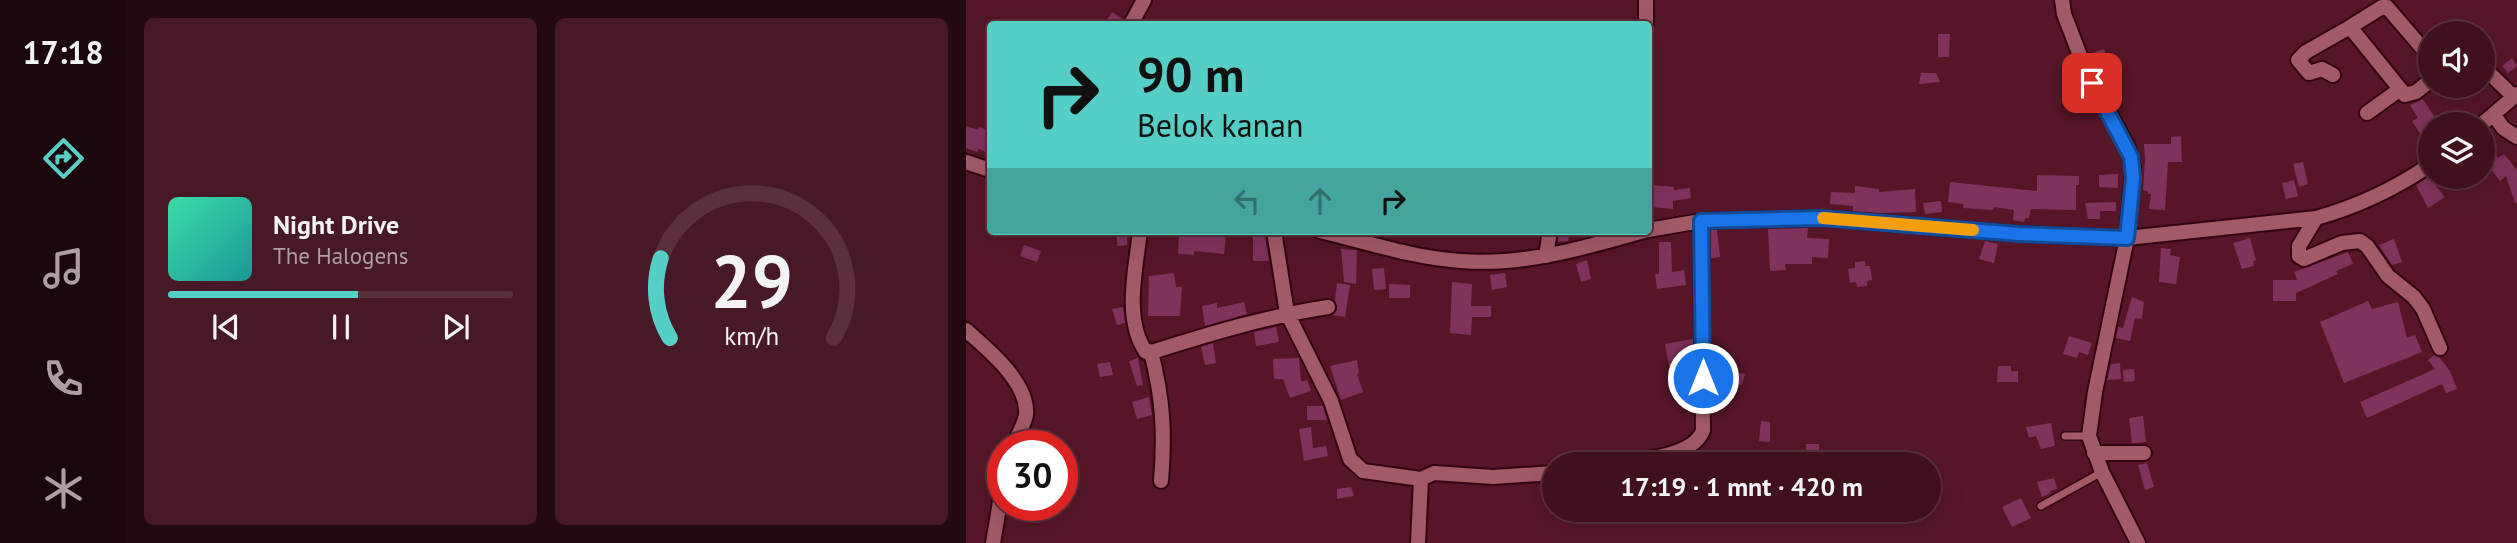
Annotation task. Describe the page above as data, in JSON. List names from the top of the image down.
{
  "page": {
    "tabs": "17:18",
    "turn": ["90 m", "Belok kanan"],
    "song": ["Night Drive", "The Halogens"],
    "limit": "30",
    "trip": "17:19 · 1 mnt · 420 m",
    "gauge": ["29", "km/h"]
  }
}
